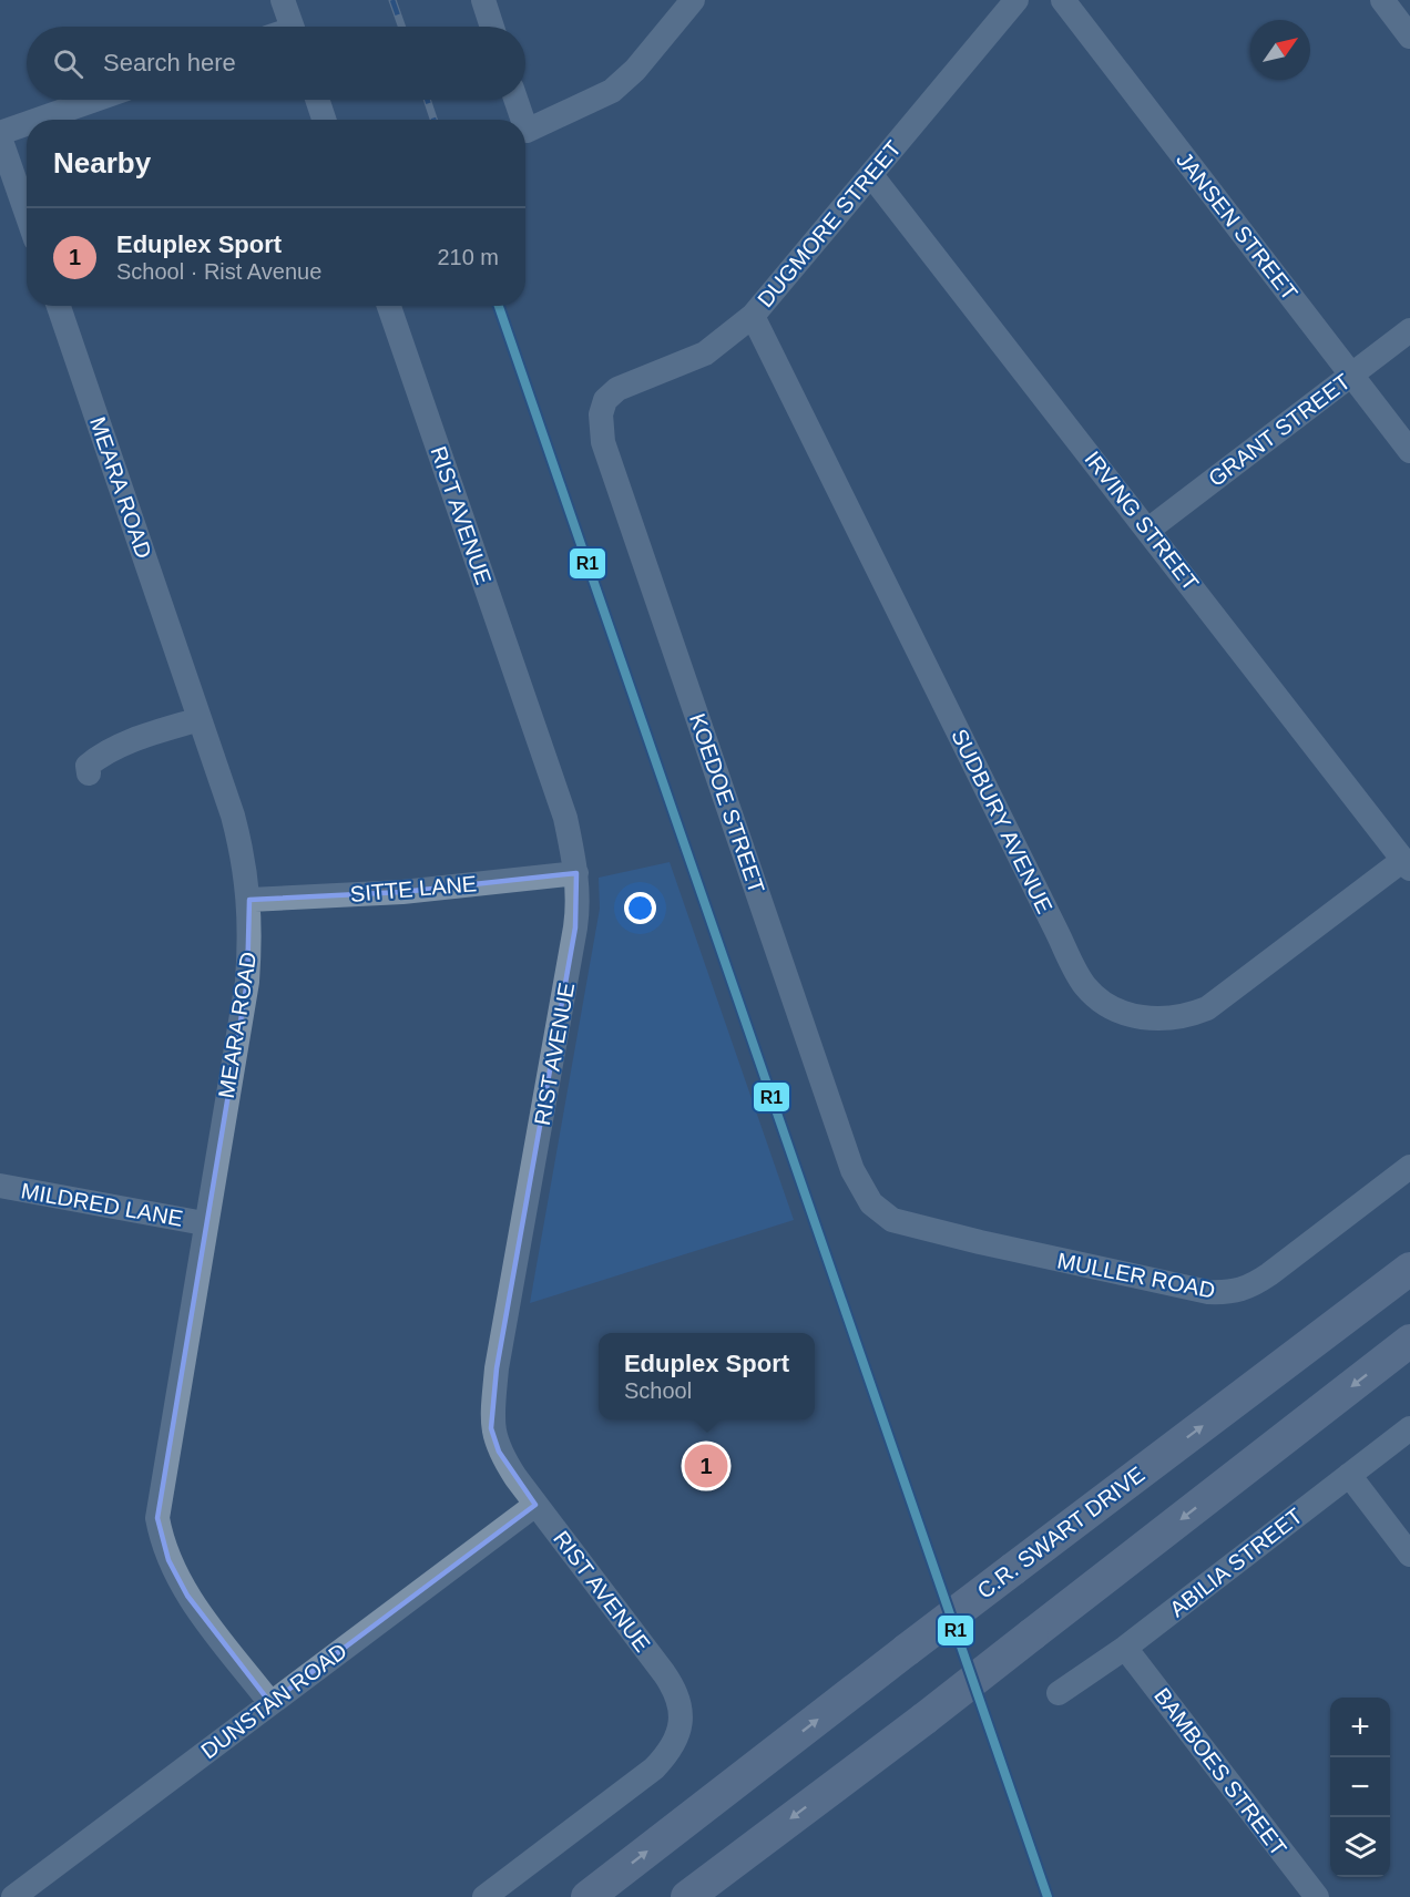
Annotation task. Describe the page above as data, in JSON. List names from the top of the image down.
{
  "streets": {
    "main road": ["C.R. SWART DRIVE"],
    "street": [
      "DUGMORE STREET",
      "JANSEN STREET",
      "GRANT STREET",
      "MEARA ROAD",
      "RIST AVENUE",
      "IRVING STREET",
      "KOEDOE STREET",
      "SUDBURY AVENUE",
      "SITTE LANE",
      "MILDRED LANE",
      "MULLER ROAD",
      "ABILIA STREET",
      "DUNSTAN ROAD",
      "BAMBOES STREET"
    ]
  },
  "crossings": [
    ["DUGMORE STREET", "IRVING STREET"],
    ["DUGMORE STREET", "KOEDOE STREET"],
    ["DUGMORE STREET", "SUDBURY AVENUE"],
    ["JANSEN STREET", "GRANT STREET"],
    ["GRANT STREET", "IRVING STREET"],
    ["MEARA ROAD", "SITTE LANE"],
    ["MEARA ROAD", "MILDRED LANE"],
    ["MEARA ROAD", "DUNSTAN ROAD"],
    ["RIST AVENUE", "SITTE LANE"],
    ["RIST AVENUE", "DUNSTAN ROAD"],
    ["IRVING STREET", "SUDBURY AVENUE"],
    ["KOEDOE STREET", "MULLER ROAD"],
    ["ABILIA STREET", "BAMBOES STREET"]
  ],
  "lines": ["transit line R1"],
  "north": "top right",
  "page": {
    "search": "Search here",
    "heading": "Nearby",
    "list": [
      {
        "mark": "1",
        "name": "Eduplex Sport",
        "note": "School · Rist Avenue",
        "value": "210 m"
      }
    ],
    "popup": ["Eduplex Sport", "School"],
    "pins": "1",
    "map_buttons": ["+", "−"]
  }
}
